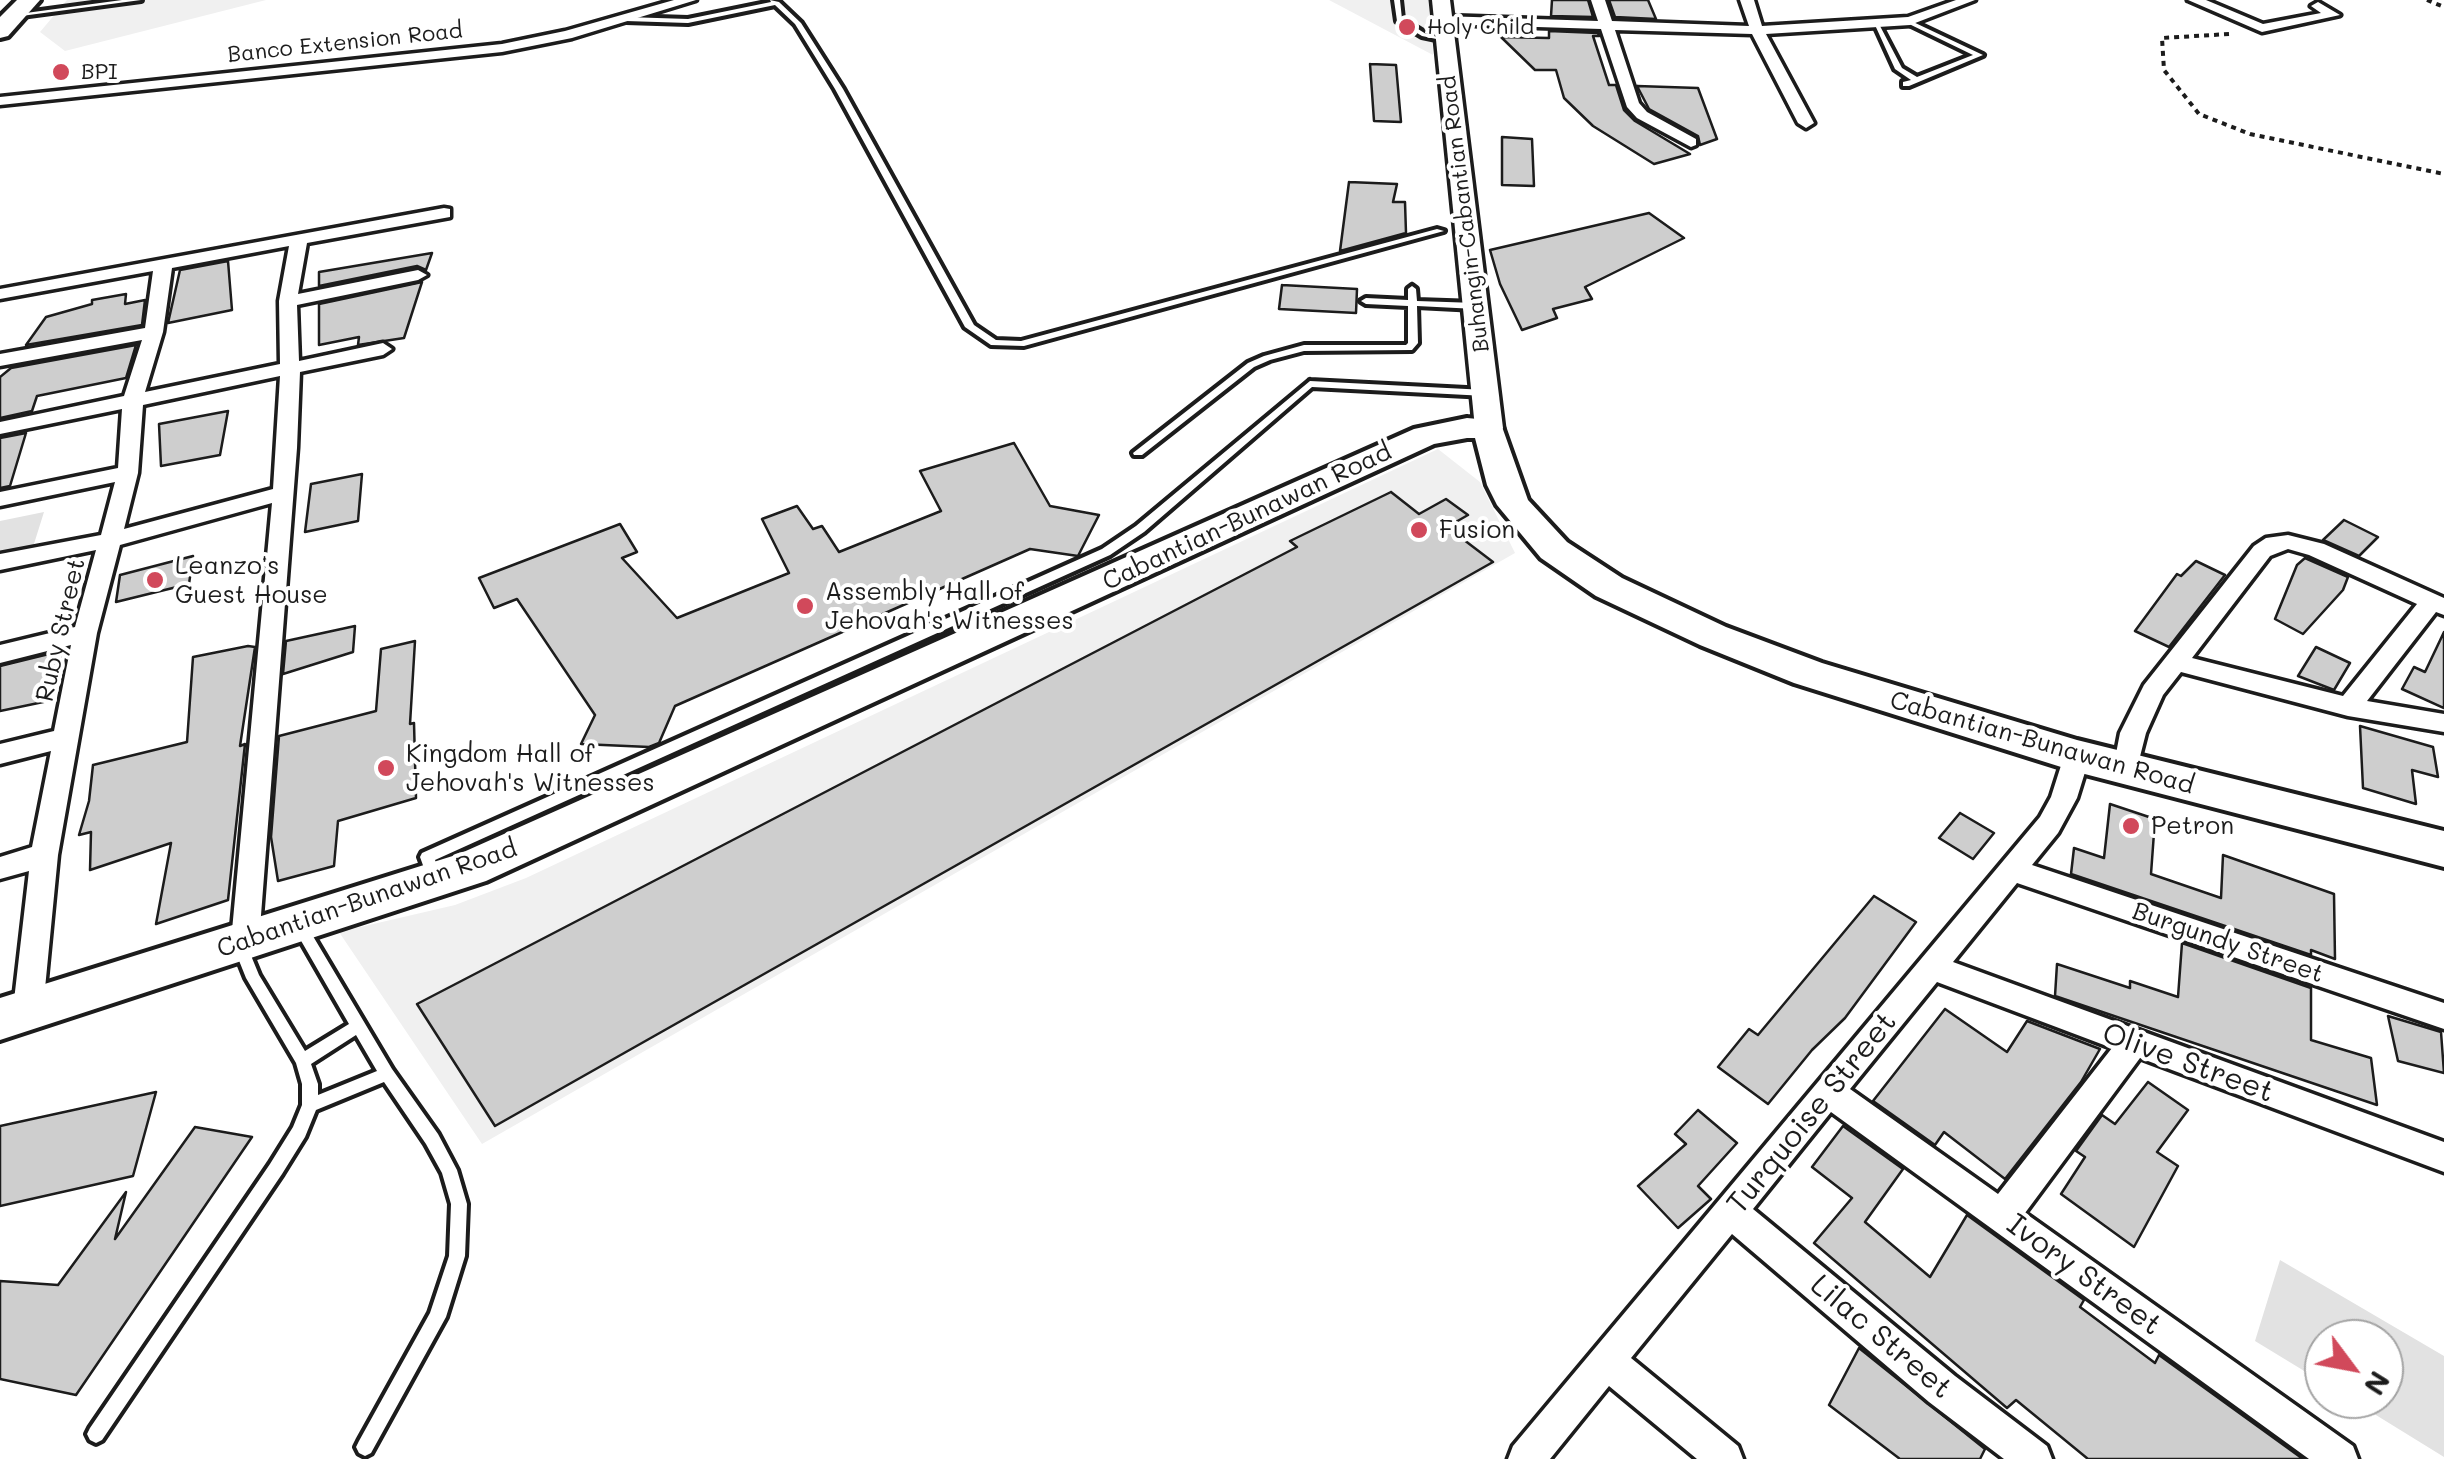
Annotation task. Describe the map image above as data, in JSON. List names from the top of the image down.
{
  "streets": {
    "main road": ["Buhangin-Cabantian Road", "Cabantian-Bunawan Road"],
    "street": [
      "Banco Extension Road",
      "Ruby Street",
      "Burgundy Street",
      "Olive Street",
      "Turquoise Street",
      "Ivory Street",
      "Lilac Street"
    ]
  },
  "crossings": [
    ["Buhangin-Cabantian Road", "Cabantian-Bunawan Road"],
    ["Cabantian-Bunawan Road", "Ruby Street"],
    ["Cabantian-Bunawan Road", "Turquoise Street"],
    ["Burgundy Street", "Turquoise Street"],
    ["Olive Street", "Turquoise Street"],
    ["Turquoise Street", "Ivory Street"],
    ["Turquoise Street", "Lilac Street"]
  ],
  "places": [
    "Holy Child",
    "BPI",
    "Fusion",
    "Leanzo's Guest House",
    "Assembly Hall of Jehovah's Witnesses",
    "Kingdom Hall of Jehovah's Witnesses",
    "Petron"
  ],
  "north": "bottom right"
}
